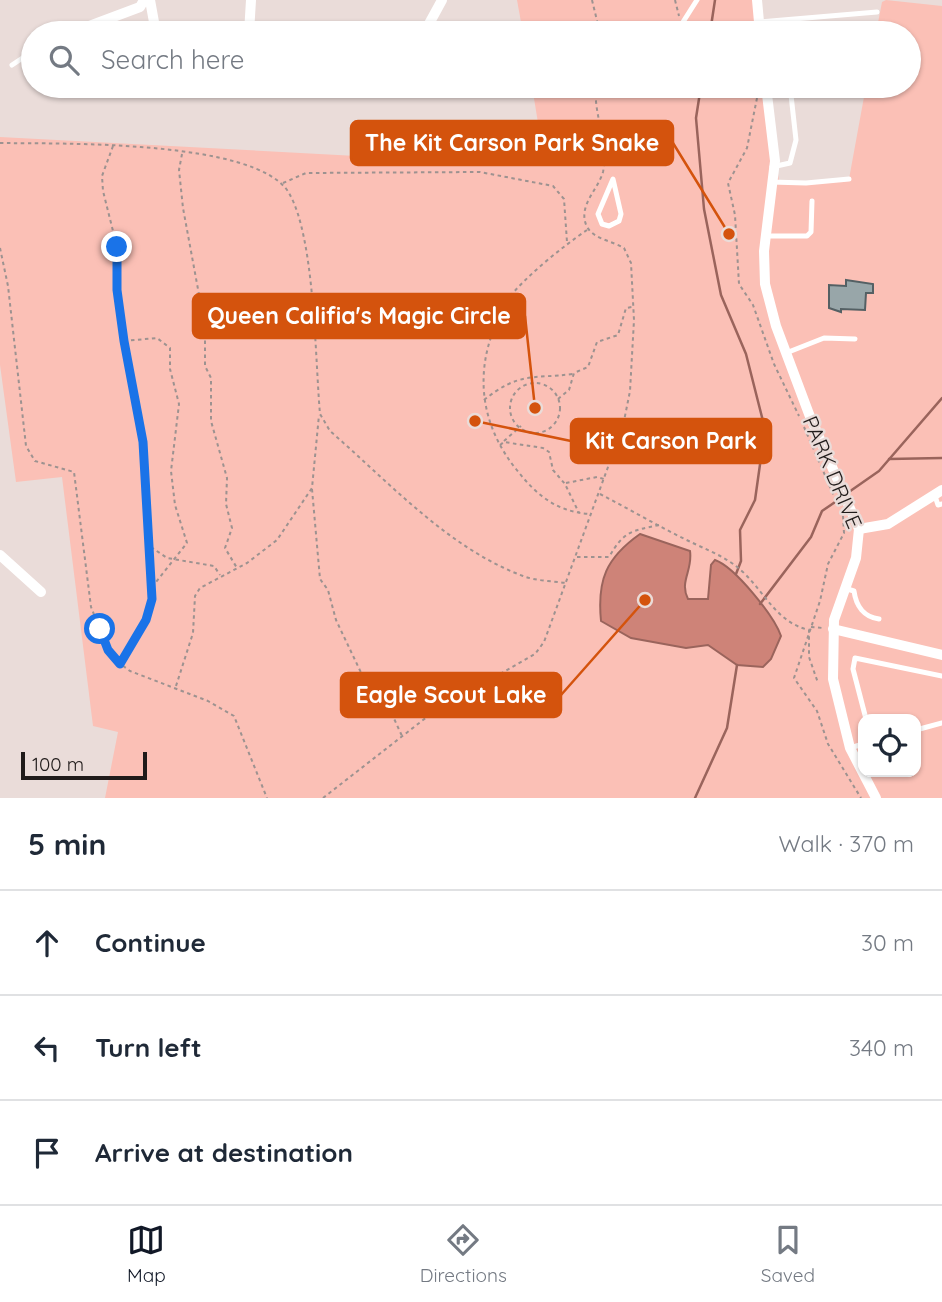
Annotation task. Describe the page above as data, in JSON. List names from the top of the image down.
{
  "streets": {
    "street": ["PARK DRIVE"]
  },
  "places": [
    "The Kit Carson Park Snake",
    "Queen Califia's Magic Circle",
    "Kit Carson Park",
    "Eagle Scout Lake"
  ],
  "scale_bar": "100 m",
  "page": {
    "search": "Search here",
    "scale": "100 m",
    "heading": ["5 min", "Walk · 370 m"],
    "list": [
      ["Continue", "30 m"],
      ["Turn left", "340 m"],
      "Arrive at destination"
    ],
    "nav": ["Map", "Directions", "Saved"]
  }
}
